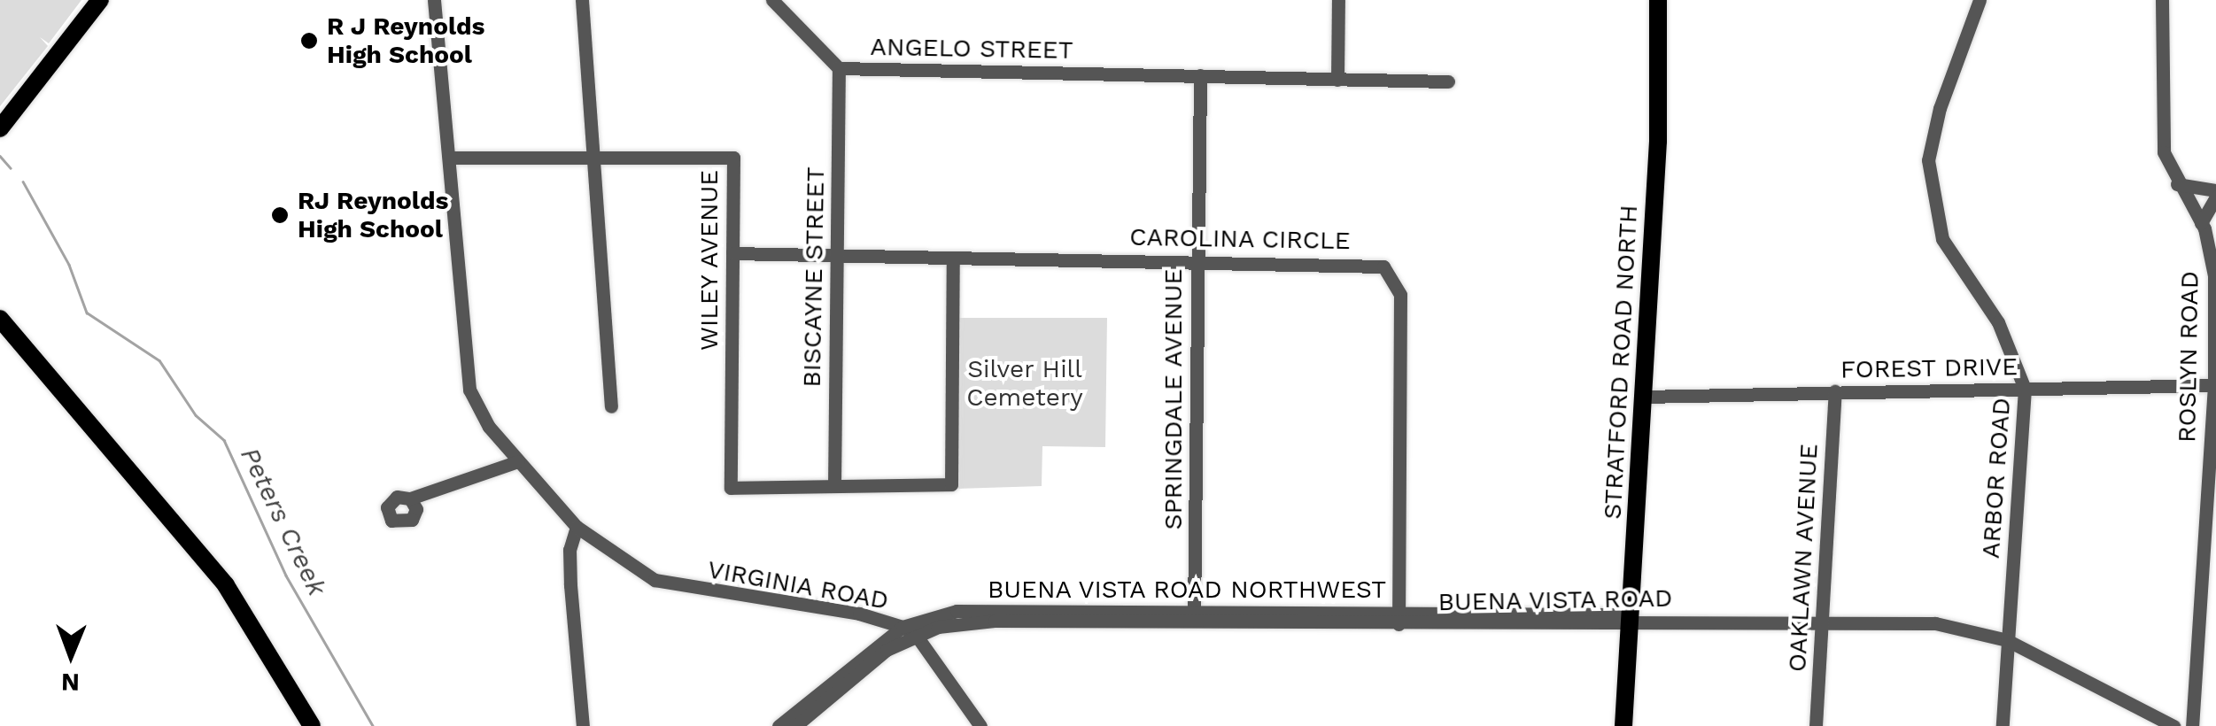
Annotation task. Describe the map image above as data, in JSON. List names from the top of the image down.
{
  "streets": {
    "main road": ["STRATFORD ROAD NORTH"],
    "street": [
      "ANGELO STREET",
      "CAROLINA CIRCLE",
      "WILEY AVENUE",
      "BISCAYNE STREET",
      "ROSLYN ROAD",
      "FOREST DRIVE",
      "SPRINGDALE AVENUE",
      "ARBOR ROAD",
      "OAKLAWN AVENUE",
      "VIRGINIA ROAD",
      "BUENA VISTA ROAD NORTHWEST",
      "BUENA VISTA ROAD"
    ]
  },
  "crossings": [
    ["ANGELO STREET", "BISCAYNE STREET"],
    ["ANGELO STREET", "SPRINGDALE AVENUE"],
    ["CAROLINA CIRCLE", "WILEY AVENUE"],
    ["CAROLINA CIRCLE", "BISCAYNE STREET"],
    ["CAROLINA CIRCLE", "SPRINGDALE AVENUE"],
    ["CAROLINA CIRCLE", "BUENA VISTA ROAD"],
    ["WILEY AVENUE", "BISCAYNE STREET"],
    ["WILEY AVENUE", "VIRGINIA ROAD"],
    ["ROSLYN ROAD", "FOREST DRIVE"],
    ["STRATFORD ROAD NORTH", "FOREST DRIVE"],
    ["STRATFORD ROAD NORTH", "BUENA VISTA ROAD"],
    ["FOREST DRIVE", "ARBOR ROAD"],
    ["FOREST DRIVE", "OAKLAWN AVENUE"],
    ["SPRINGDALE AVENUE", "BUENA VISTA ROAD NORTHWEST"],
    ["SPRINGDALE AVENUE", "BUENA VISTA ROAD"],
    ["ARBOR ROAD", "BUENA VISTA ROAD"],
    ["OAKLAWN AVENUE", "BUENA VISTA ROAD"],
    ["VIRGINIA ROAD", "BUENA VISTA ROAD NORTHWEST"],
    ["VIRGINIA ROAD", "BUENA VISTA ROAD"],
    ["BUENA VISTA ROAD NORTHWEST", "BUENA VISTA ROAD"]
  ],
  "water": ["Peters Creek"],
  "parks": ["Silver Hill Cemetery"],
  "places": ["R J Reynolds High School", "RJ Reynolds High School"],
  "north": "bottom"
}
